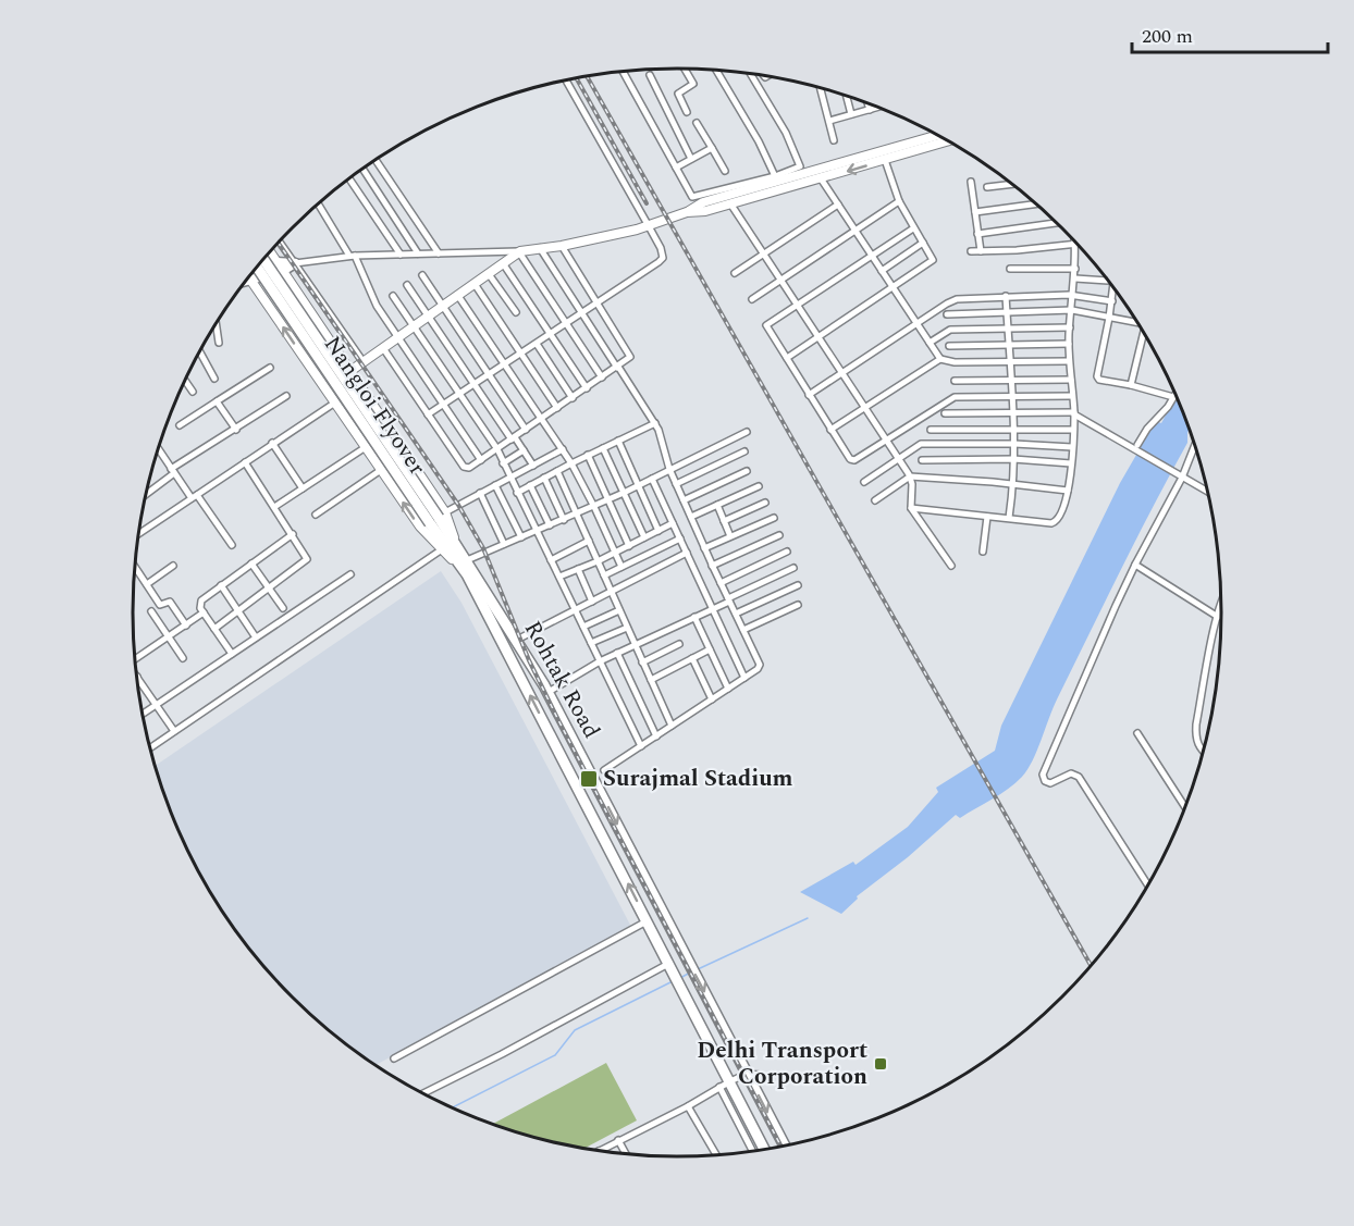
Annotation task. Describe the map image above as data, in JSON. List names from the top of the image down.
{
  "streets": {
    "highway": ["Nangloi Flyover", "Rohtak Road"]
  },
  "crossings": [
    ["Nangloi Flyover", "Rohtak Road"]
  ],
  "places": {
    "transit": ["Surajmal Stadium", "Delhi Transport Corporation"]
  },
  "scale_bar": "200 m"
}
